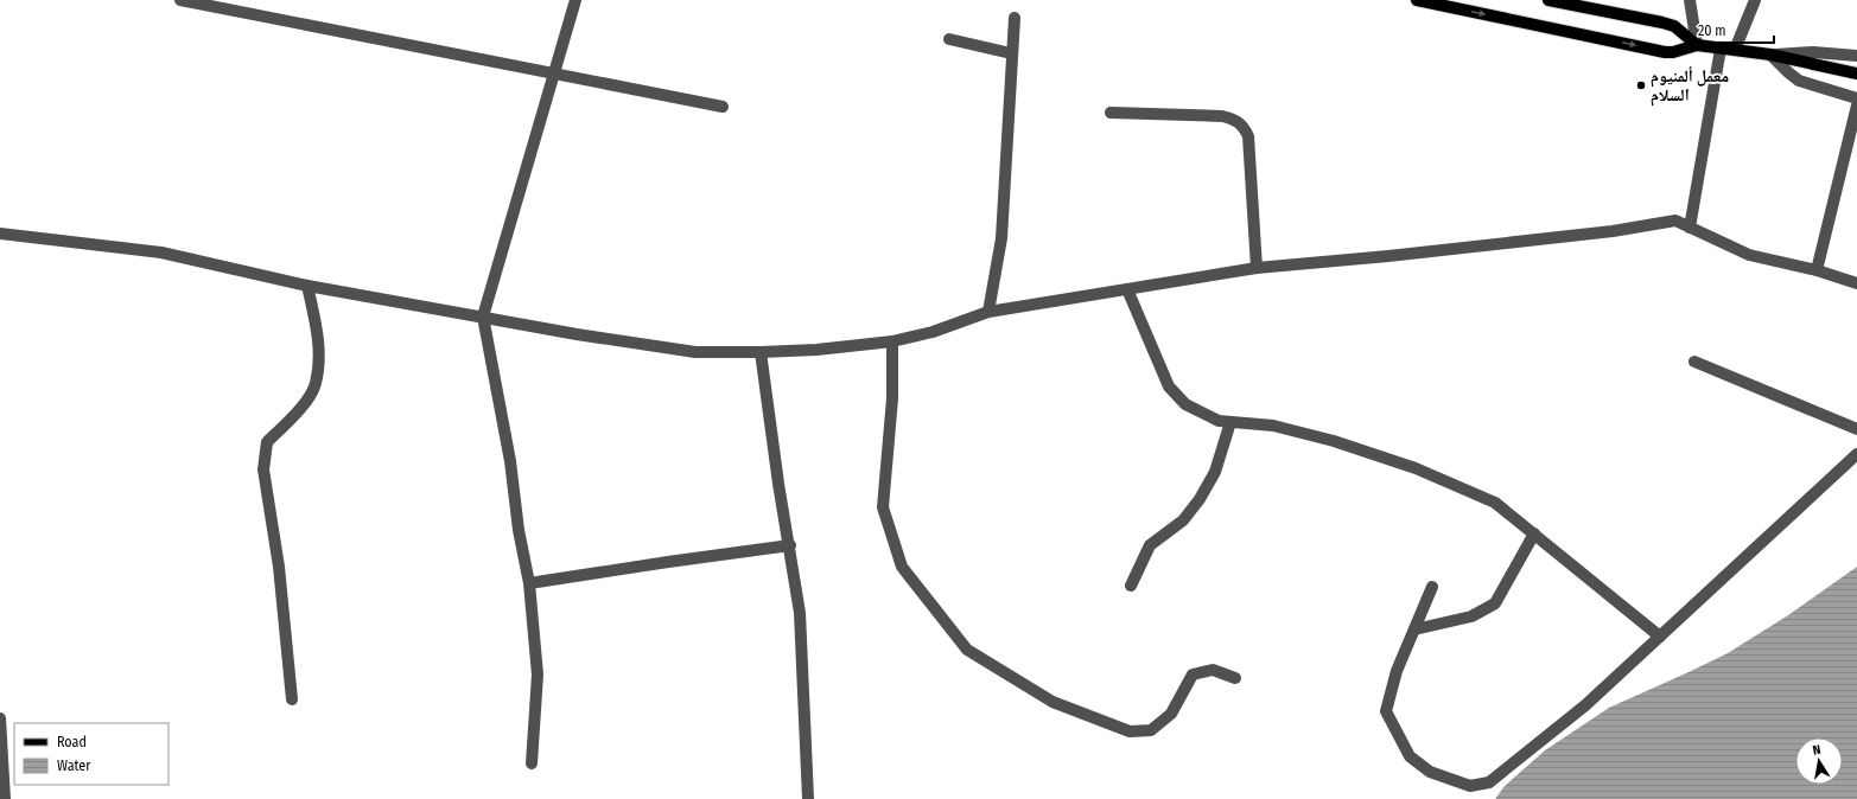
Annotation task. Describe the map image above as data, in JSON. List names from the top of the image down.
{
  "places": ["معمل ألمنيوم السلام"],
  "legend": ["Road", "Water"],
  "scale_bar": "20 m",
  "north": "top"
}
